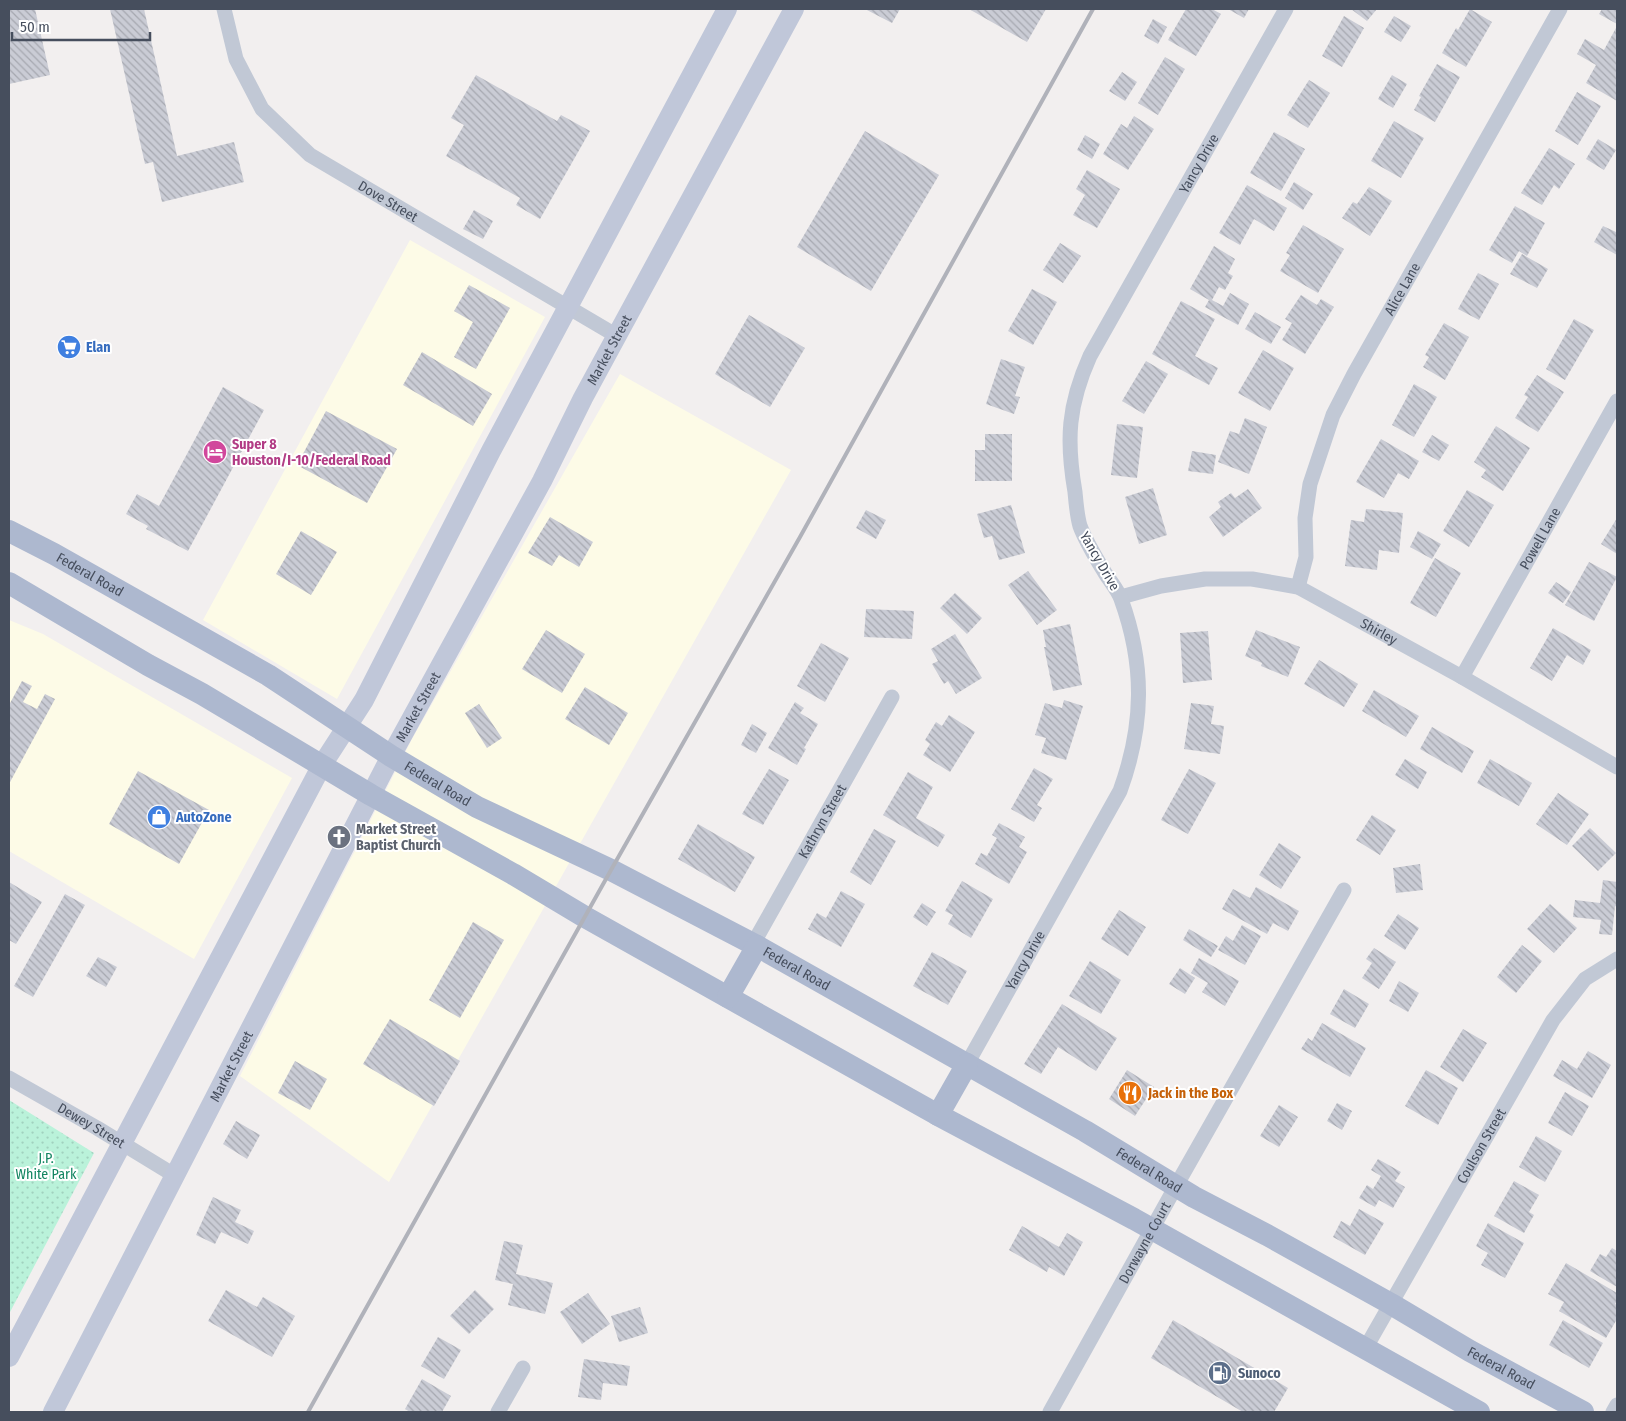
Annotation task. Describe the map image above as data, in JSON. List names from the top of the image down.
{
  "streets": {
    "main road": ["Market Street", "Federal Road"],
    "street": [
      "Yancy Drive",
      "Dove Street",
      "Alice Lane",
      "Powell Lane",
      "Shirley",
      "Kathryn Street",
      "Dewey Street",
      "Coulson Street",
      "Dorwayne Court"
    ]
  },
  "crossings": [
    ["Yancy Drive", "Federal Road"],
    ["Yancy Drive", "Shirley"],
    ["Dove Street", "Market Street"],
    ["Alice Lane", "Shirley"],
    ["Market Street", "Federal Road"],
    ["Market Street", "Dewey Street"],
    ["Powell Lane", "Shirley"],
    ["Federal Road", "Kathryn Street"],
    ["Federal Road", "Coulson Street"],
    ["Federal Road", "Dorwayne Court"]
  ],
  "parks": ["J.P. White Park"],
  "places": {
    "supermarket": ["Elan"],
    "hotel": ["Super 8 Houston/I-10/Federal Road"],
    "shop": ["AutoZone"],
    "church": ["Market Street Baptist Church"],
    "restaurant": ["Jack in the Box"],
    "fuel station": ["Sunoco"]
  },
  "scale_bar": "50 m"
}
